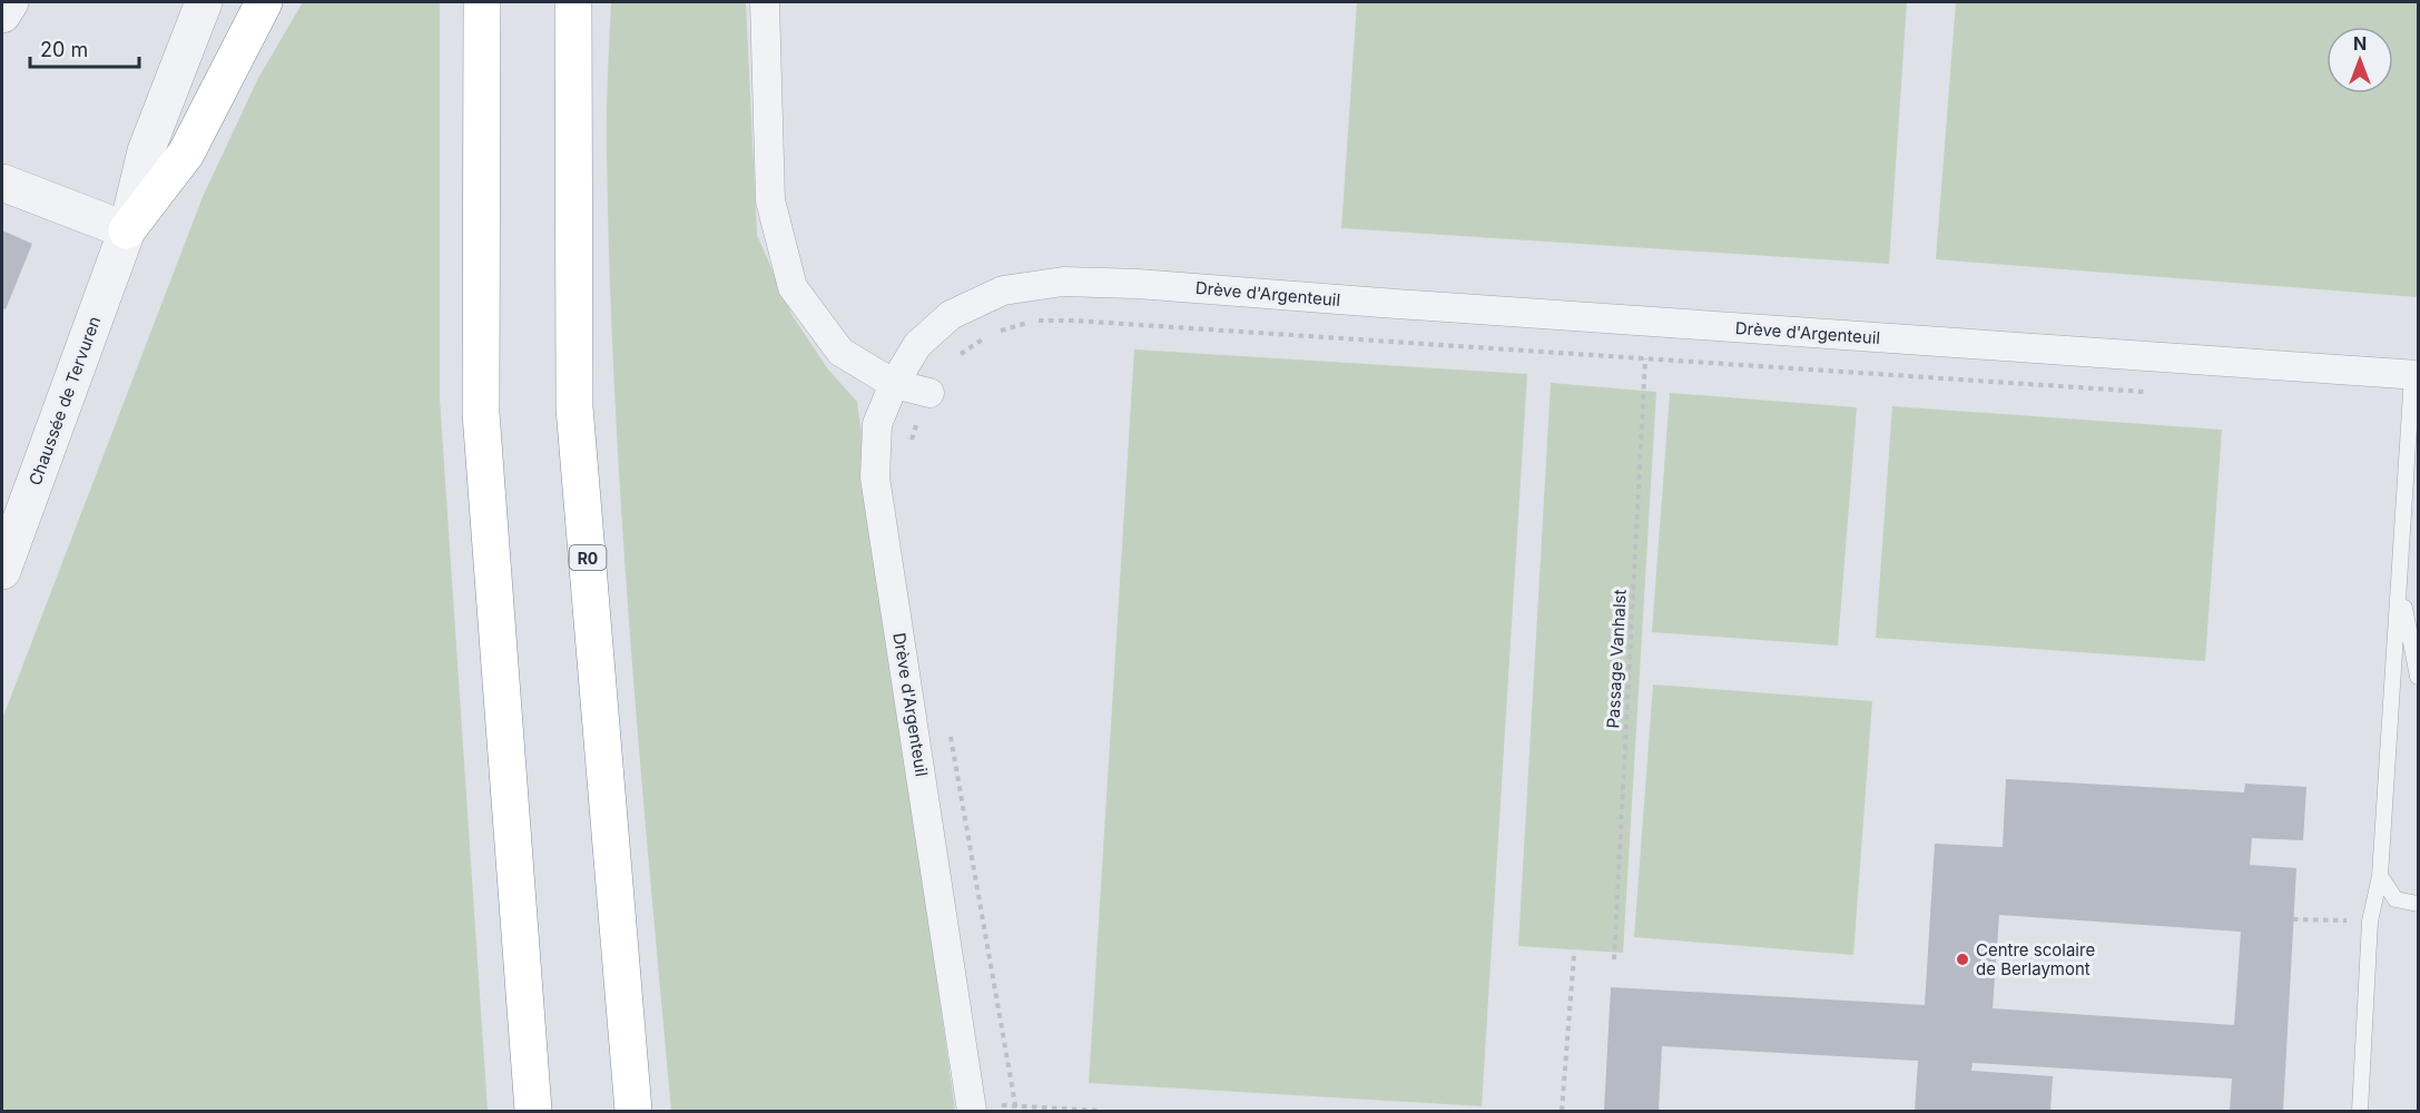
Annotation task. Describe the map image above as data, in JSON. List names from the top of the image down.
{
  "streets": {
    "highway": ["R0"],
    "street": ["Drève d'Argenteuil", "Chaussée de Tervuren"],
    "path": ["Passage Vanhalst"]
  },
  "places": ["Centre scolaire de Berlaymont"],
  "scale_bar": "20 m",
  "north": "top"
}
